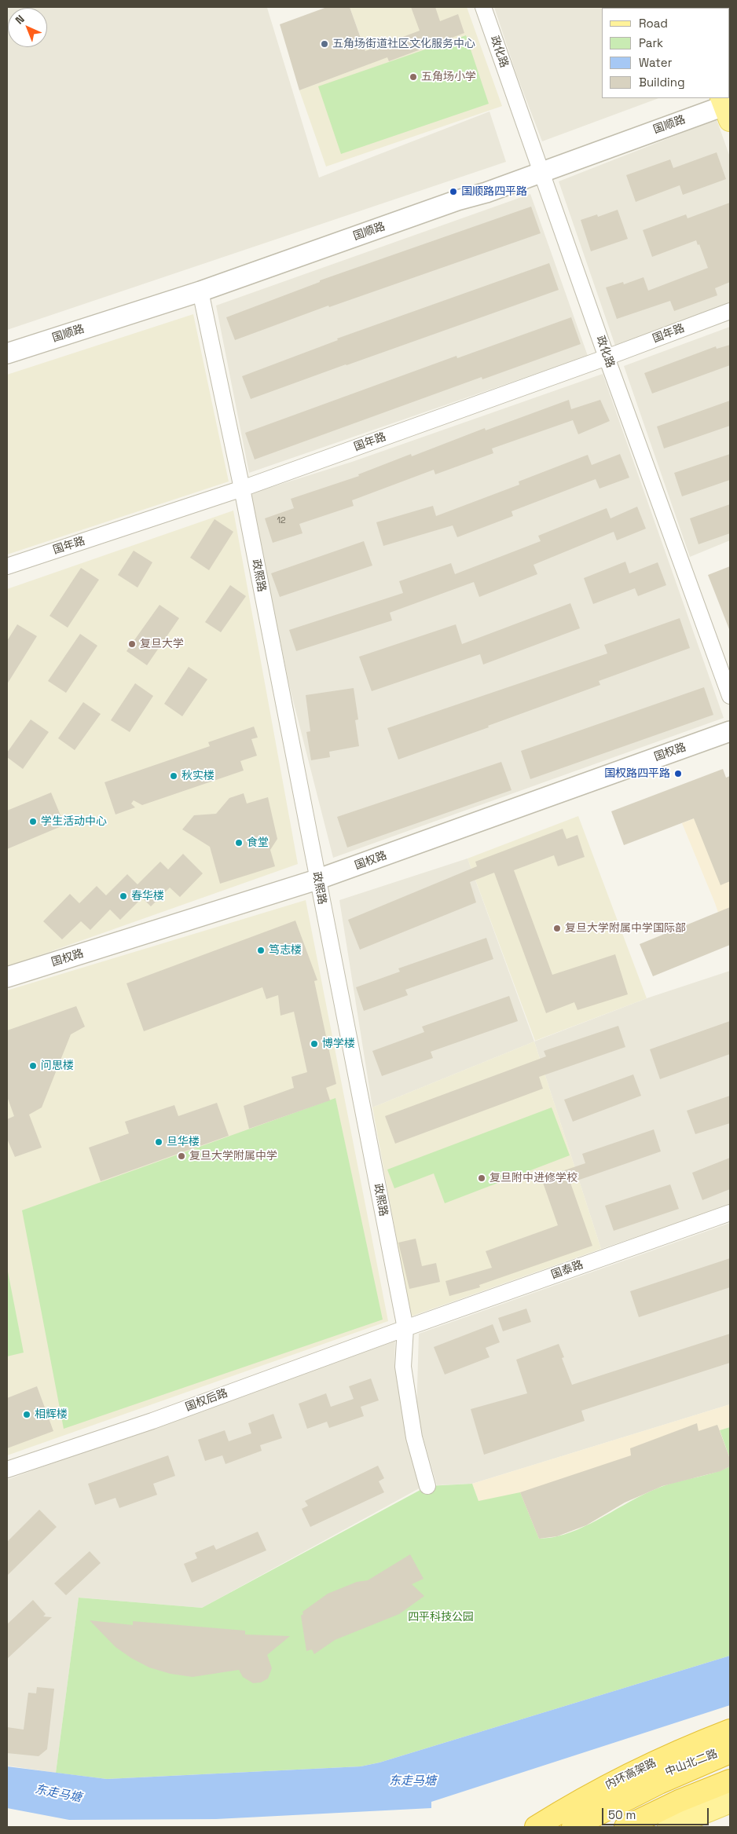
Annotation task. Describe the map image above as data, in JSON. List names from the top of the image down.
{
  "streets": {
    "highway": ["内环高架路"],
    "main road": ["中山北二路"],
    "street": [
      "政化路",
      "国顺路",
      "国年路",
      "政熙路",
      "国权路",
      "国泰路",
      "国权后路"
    ]
  },
  "crossings": [
    ["政化路", "国顺路"],
    ["政化路", "国年路"],
    ["国顺路", "政熙路"],
    ["国年路", "政熙路"],
    ["政熙路", "国权路"],
    ["政熙路", "国泰路"],
    ["政熙路", "国权后路"],
    ["国泰路", "国权后路"]
  ],
  "water": ["东走马塘"],
  "parks": ["四平科技公园"],
  "places": [
    "五角场街道社区文化服务中心",
    "五角场小学",
    "国顺路四平路",
    "复旦大学",
    "国权路四平路",
    "秋实楼",
    "学生活动中心",
    "食堂",
    "春华楼",
    "复旦大学附属中学国际部",
    "笃志楼",
    "博学楼",
    "问思楼",
    "旦华楼",
    "复旦大学附属中学",
    "复旦附中进修学校",
    "相辉楼"
  ],
  "house_numbers": ["12"],
  "legend": [
    "Road",
    "Park",
    "Water",
    "Building"
  ],
  "scale_bar": "50 m",
  "north": "top left"
}
